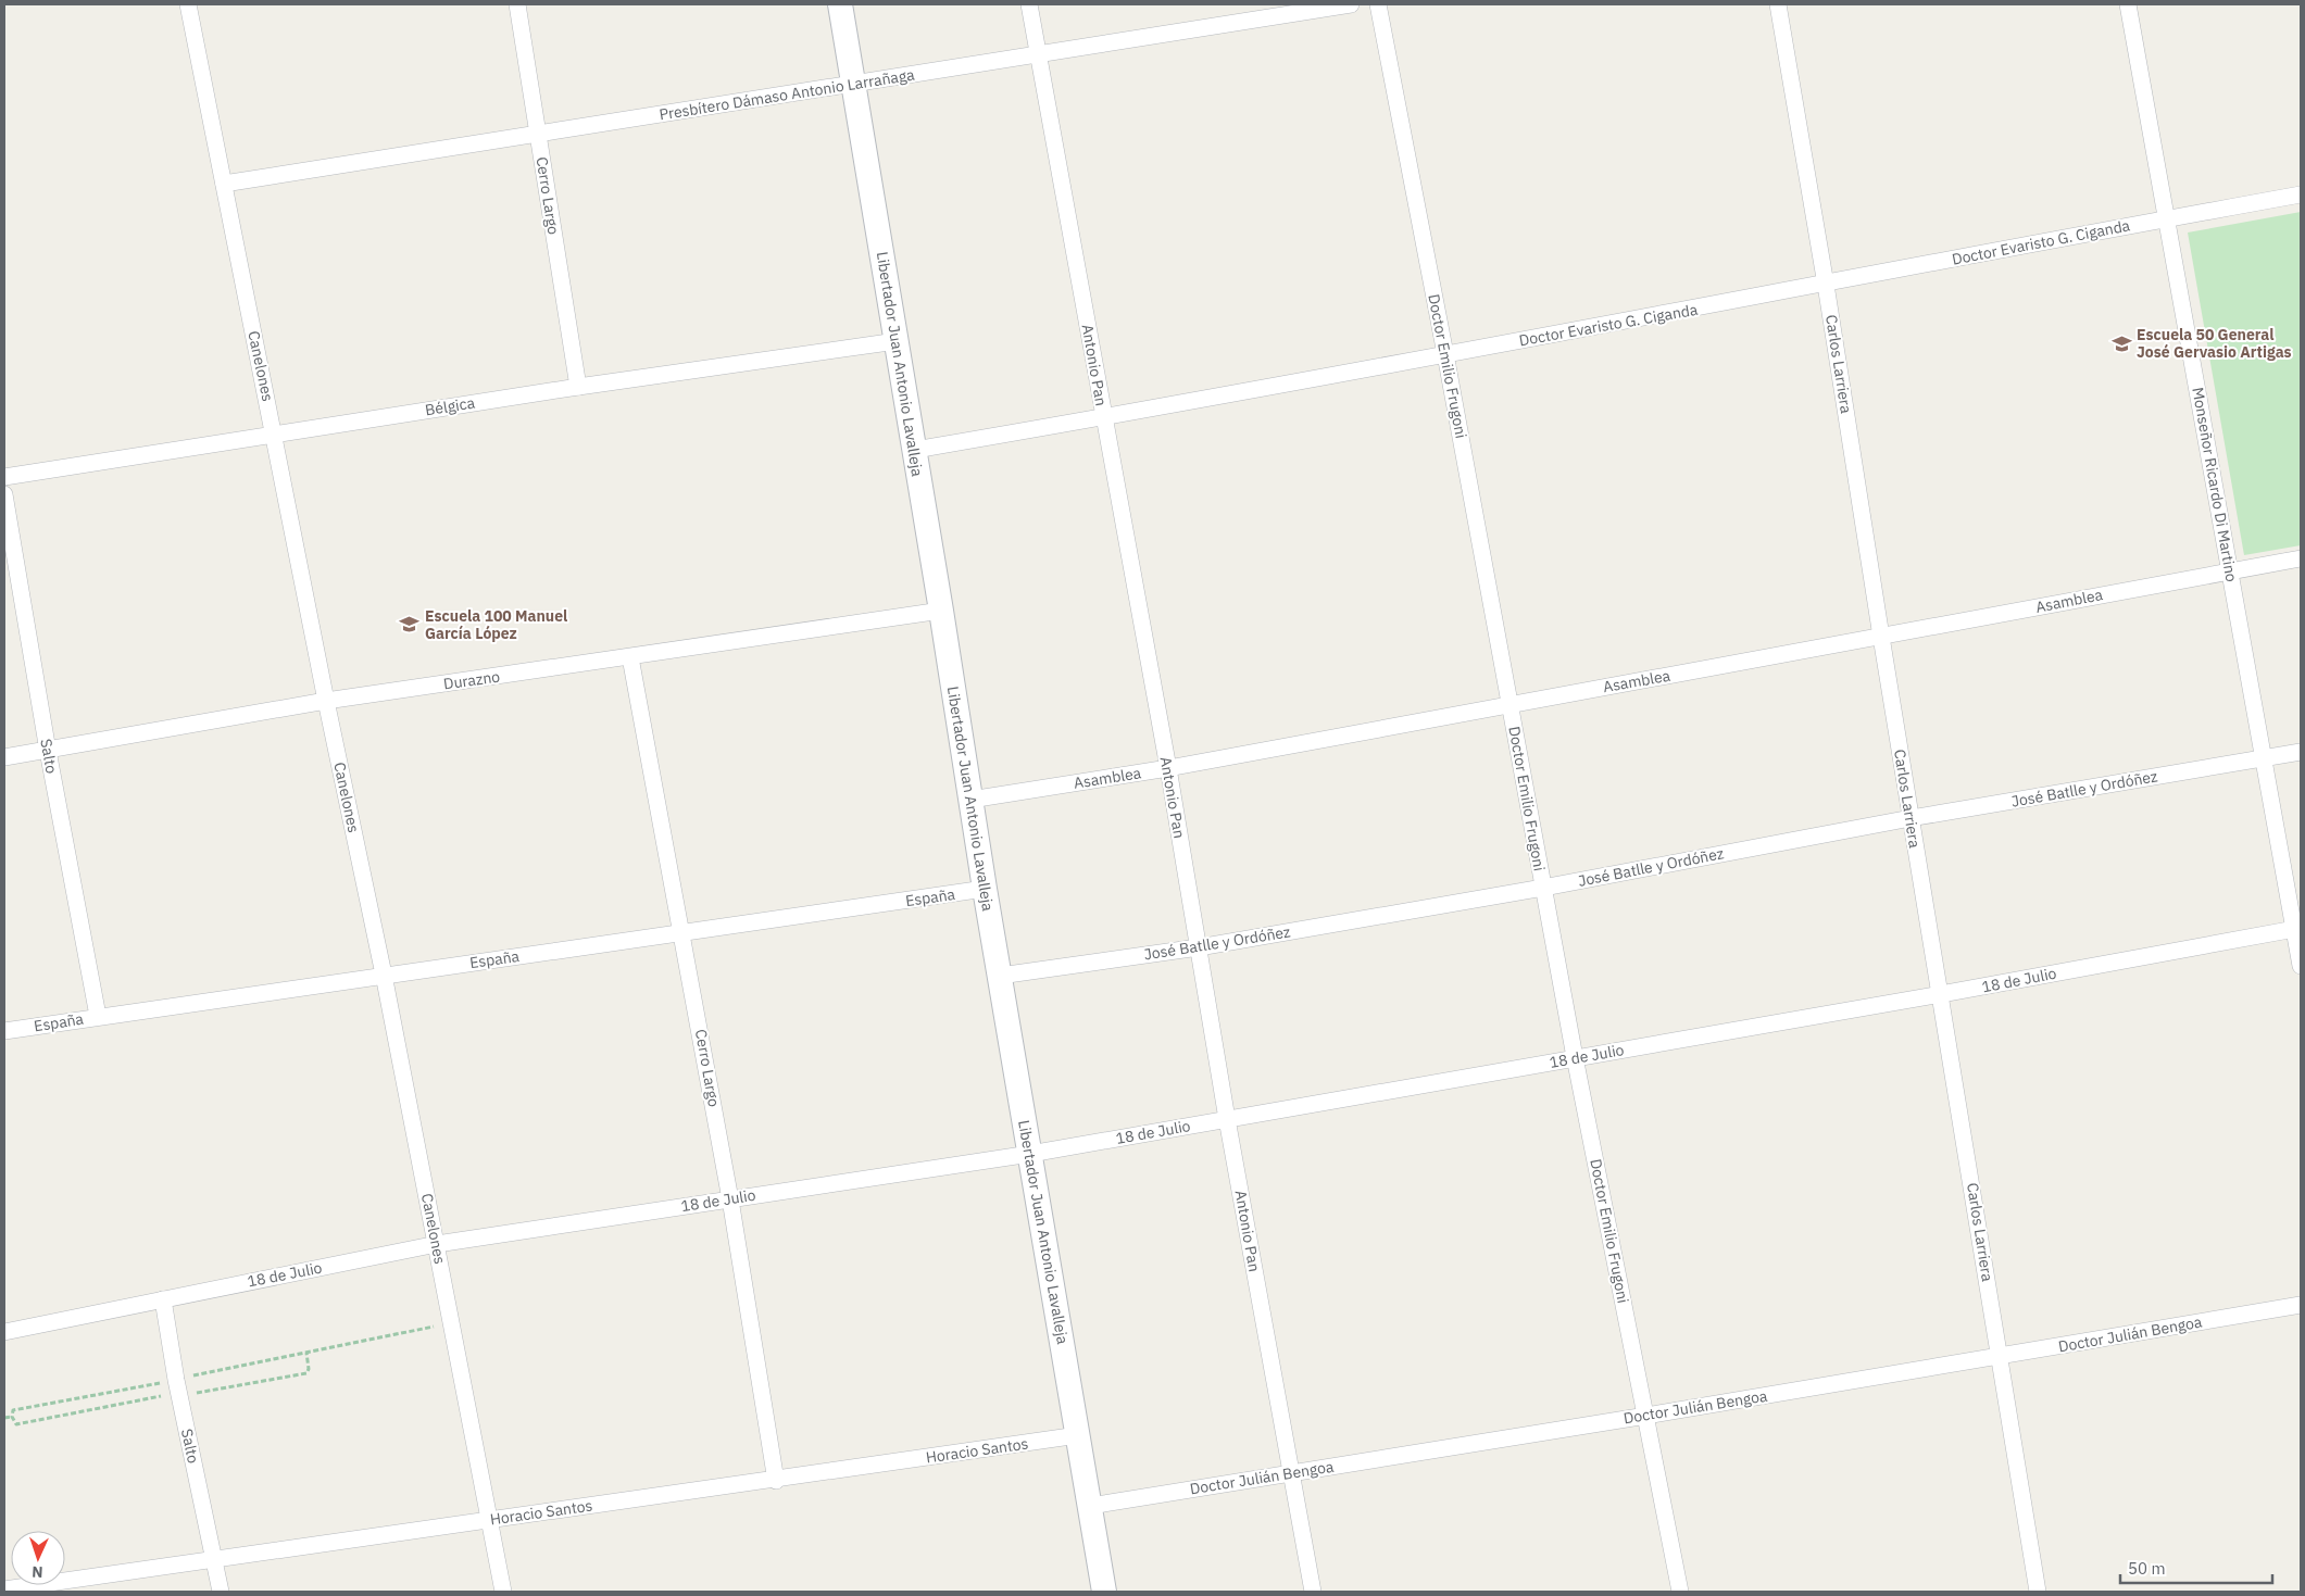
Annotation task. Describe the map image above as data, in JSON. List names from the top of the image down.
{
  "streets": {
    "street": [
      "Presbítero Dámaso Antonio Larrañaga",
      "Cerro Largo",
      "Doctor Evaristo G. Ciganda",
      "Libertador Juan Antonio Lavalleja",
      "Carlos Larriera",
      "Antonio Pan",
      "Canelones",
      "Doctor Emilio Frugoni",
      "Bélgica",
      "Monseñor Ricardo Di Martino",
      "Asamblea",
      "Durazno",
      "Salto",
      "José Batlle y Ordóñez",
      "España",
      "18 de Julio",
      "Doctor Julián Bengoa",
      "Horacio Santos"
    ]
  },
  "crossings": [
    ["Presbítero Dámaso Antonio Larrañaga", "Cerro Largo"],
    ["Presbítero Dámaso Antonio Larrañaga", "Libertador Juan Antonio Lavalleja"],
    ["Presbítero Dámaso Antonio Larrañaga", "Antonio Pan"],
    ["Presbítero Dámaso Antonio Larrañaga", "Canelones"],
    ["Cerro Largo", "Bélgica"],
    ["Cerro Largo", "Durazno"],
    ["Cerro Largo", "España"],
    ["Cerro Largo", "18 de Julio"],
    ["Cerro Largo", "Horacio Santos"],
    ["Doctor Evaristo G. Ciganda", "Libertador Juan Antonio Lavalleja"],
    ["Doctor Evaristo G. Ciganda", "Carlos Larriera"],
    ["Doctor Evaristo G. Ciganda", "Antonio Pan"],
    ["Doctor Evaristo G. Ciganda", "Doctor Emilio Frugoni"],
    ["Doctor Evaristo G. Ciganda", "Monseñor Ricardo Di Martino"],
    ["Libertador Juan Antonio Lavalleja", "Bélgica"],
    ["Libertador Juan Antonio Lavalleja", "Asamblea"],
    ["Libertador Juan Antonio Lavalleja", "Durazno"],
    ["Libertador Juan Antonio Lavalleja", "José Batlle y Ordóñez"],
    ["Libertador Juan Antonio Lavalleja", "España"],
    ["Libertador Juan Antonio Lavalleja", "18 de Julio"],
    ["Libertador Juan Antonio Lavalleja", "Doctor Julián Bengoa"],
    ["Libertador Juan Antonio Lavalleja", "Horacio Santos"],
    ["Carlos Larriera", "Asamblea"],
    ["Carlos Larriera", "José Batlle y Ordóñez"],
    ["Carlos Larriera", "18 de Julio"],
    ["Carlos Larriera", "Doctor Julián Bengoa"],
    ["Antonio Pan", "Asamblea"],
    ["Antonio Pan", "José Batlle y Ordóñez"],
    ["Antonio Pan", "18 de Julio"],
    ["Antonio Pan", "Doctor Julián Bengoa"],
    ["Canelones", "Bélgica"],
    ["Canelones", "Durazno"],
    ["Canelones", "España"],
    ["Canelones", "18 de Julio"],
    ["Canelones", "Horacio Santos"],
    ["Doctor Emilio Frugoni", "Asamblea"],
    ["Doctor Emilio Frugoni", "José Batlle y Ordóñez"],
    ["Doctor Emilio Frugoni", "18 de Julio"],
    ["Doctor Emilio Frugoni", "Doctor Julián Bengoa"],
    ["Monseñor Ricardo Di Martino", "Asamblea"],
    ["Monseñor Ricardo Di Martino", "José Batlle y Ordóñez"],
    ["Monseñor Ricardo Di Martino", "18 de Julio"],
    ["Durazno", "Salto"],
    ["Salto", "España"],
    ["Salto", "18 de Julio"],
    ["Salto", "Horacio Santos"]
  ],
  "places": {
    "school or university": ["Escuela 50 General José Gervasio Artigas", "Escuela 100 Manuel García López"]
  },
  "scale_bar": "50 m",
  "north": "bottom"
}
